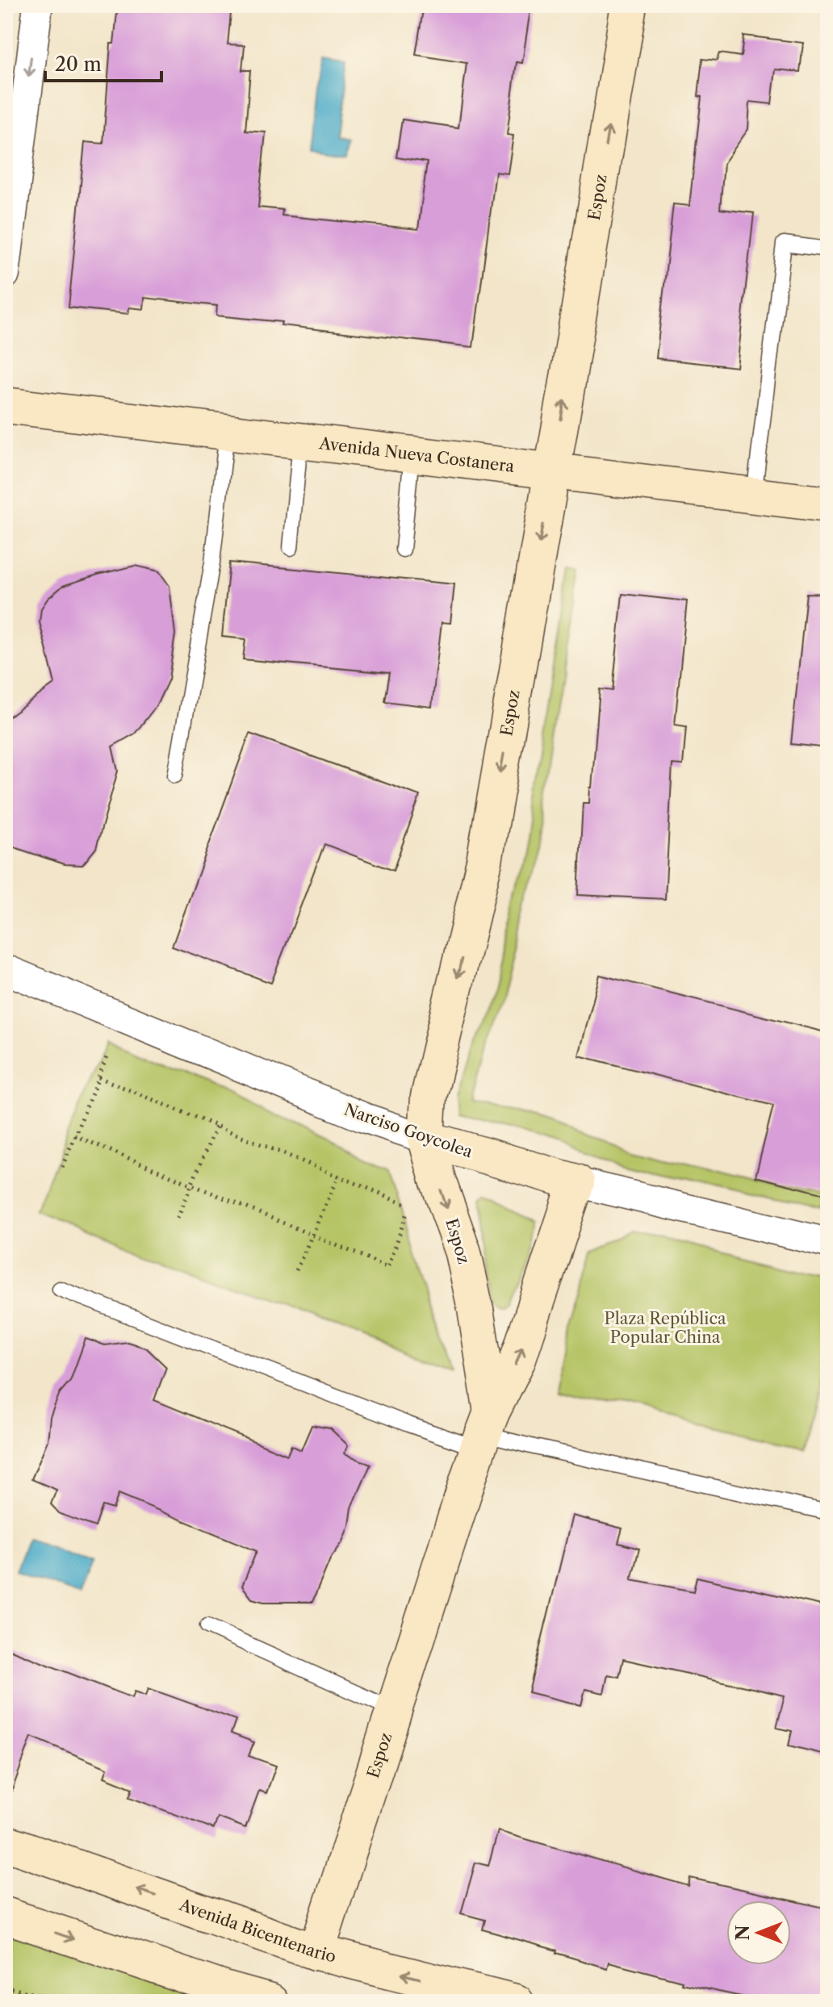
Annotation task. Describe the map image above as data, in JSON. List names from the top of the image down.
{
  "streets": {
    "street": [
      "Espoz",
      "Avenida Nueva Costanera",
      "Narciso Goycolea",
      "Avenida Bicentenario"
    ]
  },
  "crossings": [
    ["Espoz", "Avenida Nueva Costanera"],
    ["Espoz", "Narciso Goycolea"],
    ["Espoz", "Avenida Bicentenario"]
  ],
  "parks": ["Plaza República Popular China"],
  "scale_bar": "20 m",
  "north": "left"
}
